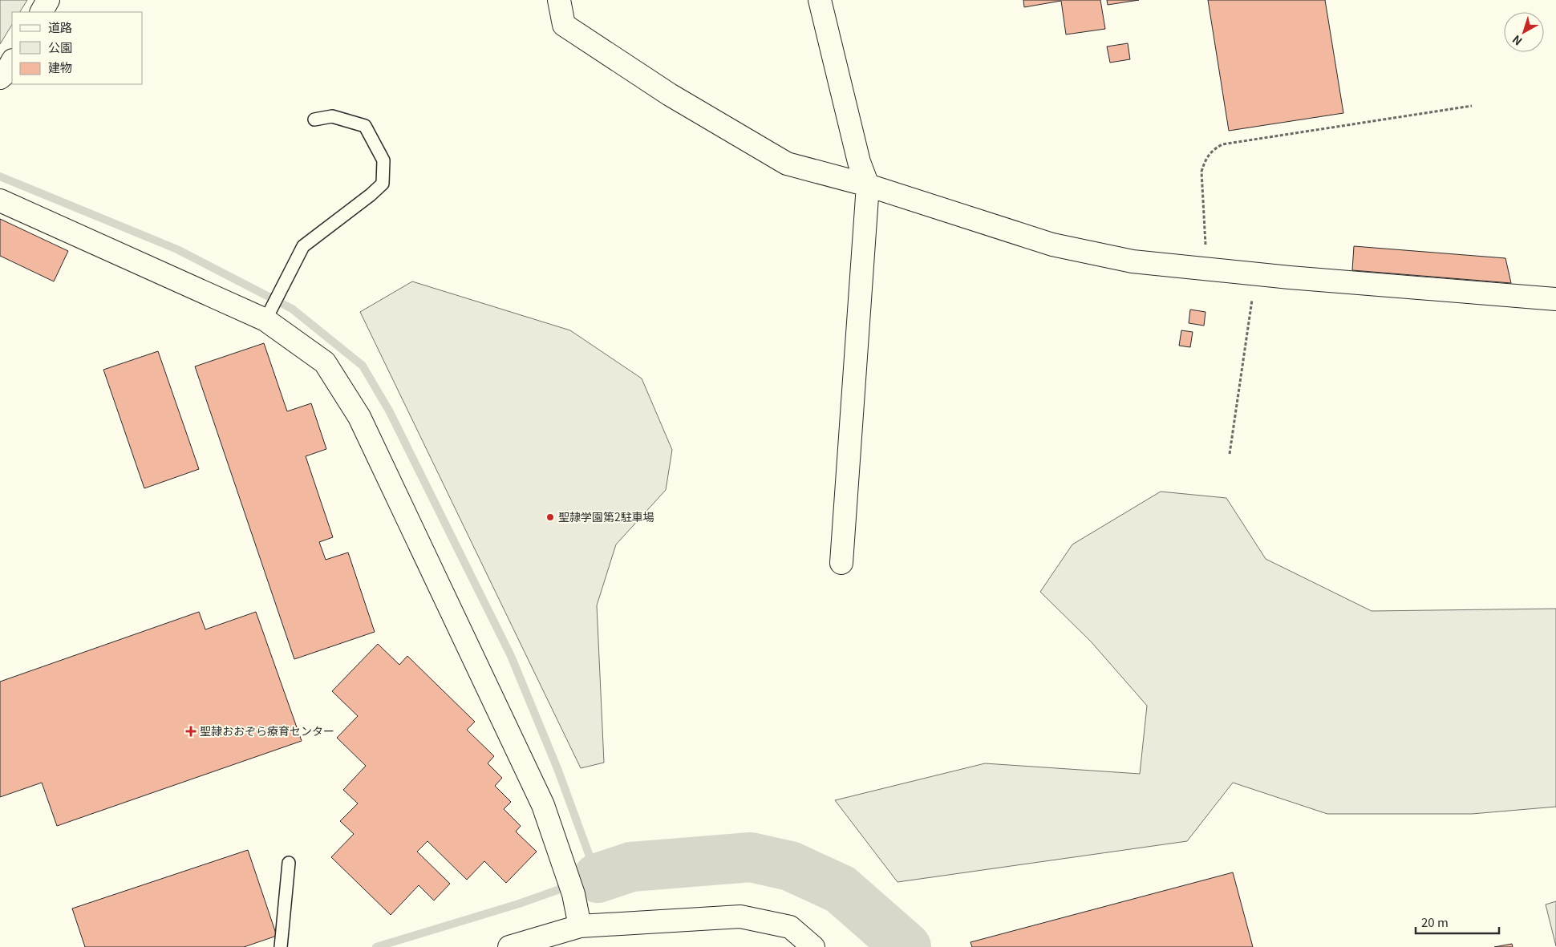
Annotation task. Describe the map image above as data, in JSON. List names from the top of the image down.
{
  "places": {
    "other": ["聖隷学園第2駐車場"],
    "health": ["聖隷おおぞら療育センター"]
  },
  "legend": ["道路", "公園", "建物"],
  "scale_bar": "20 m",
  "north": "bottom left"
}
